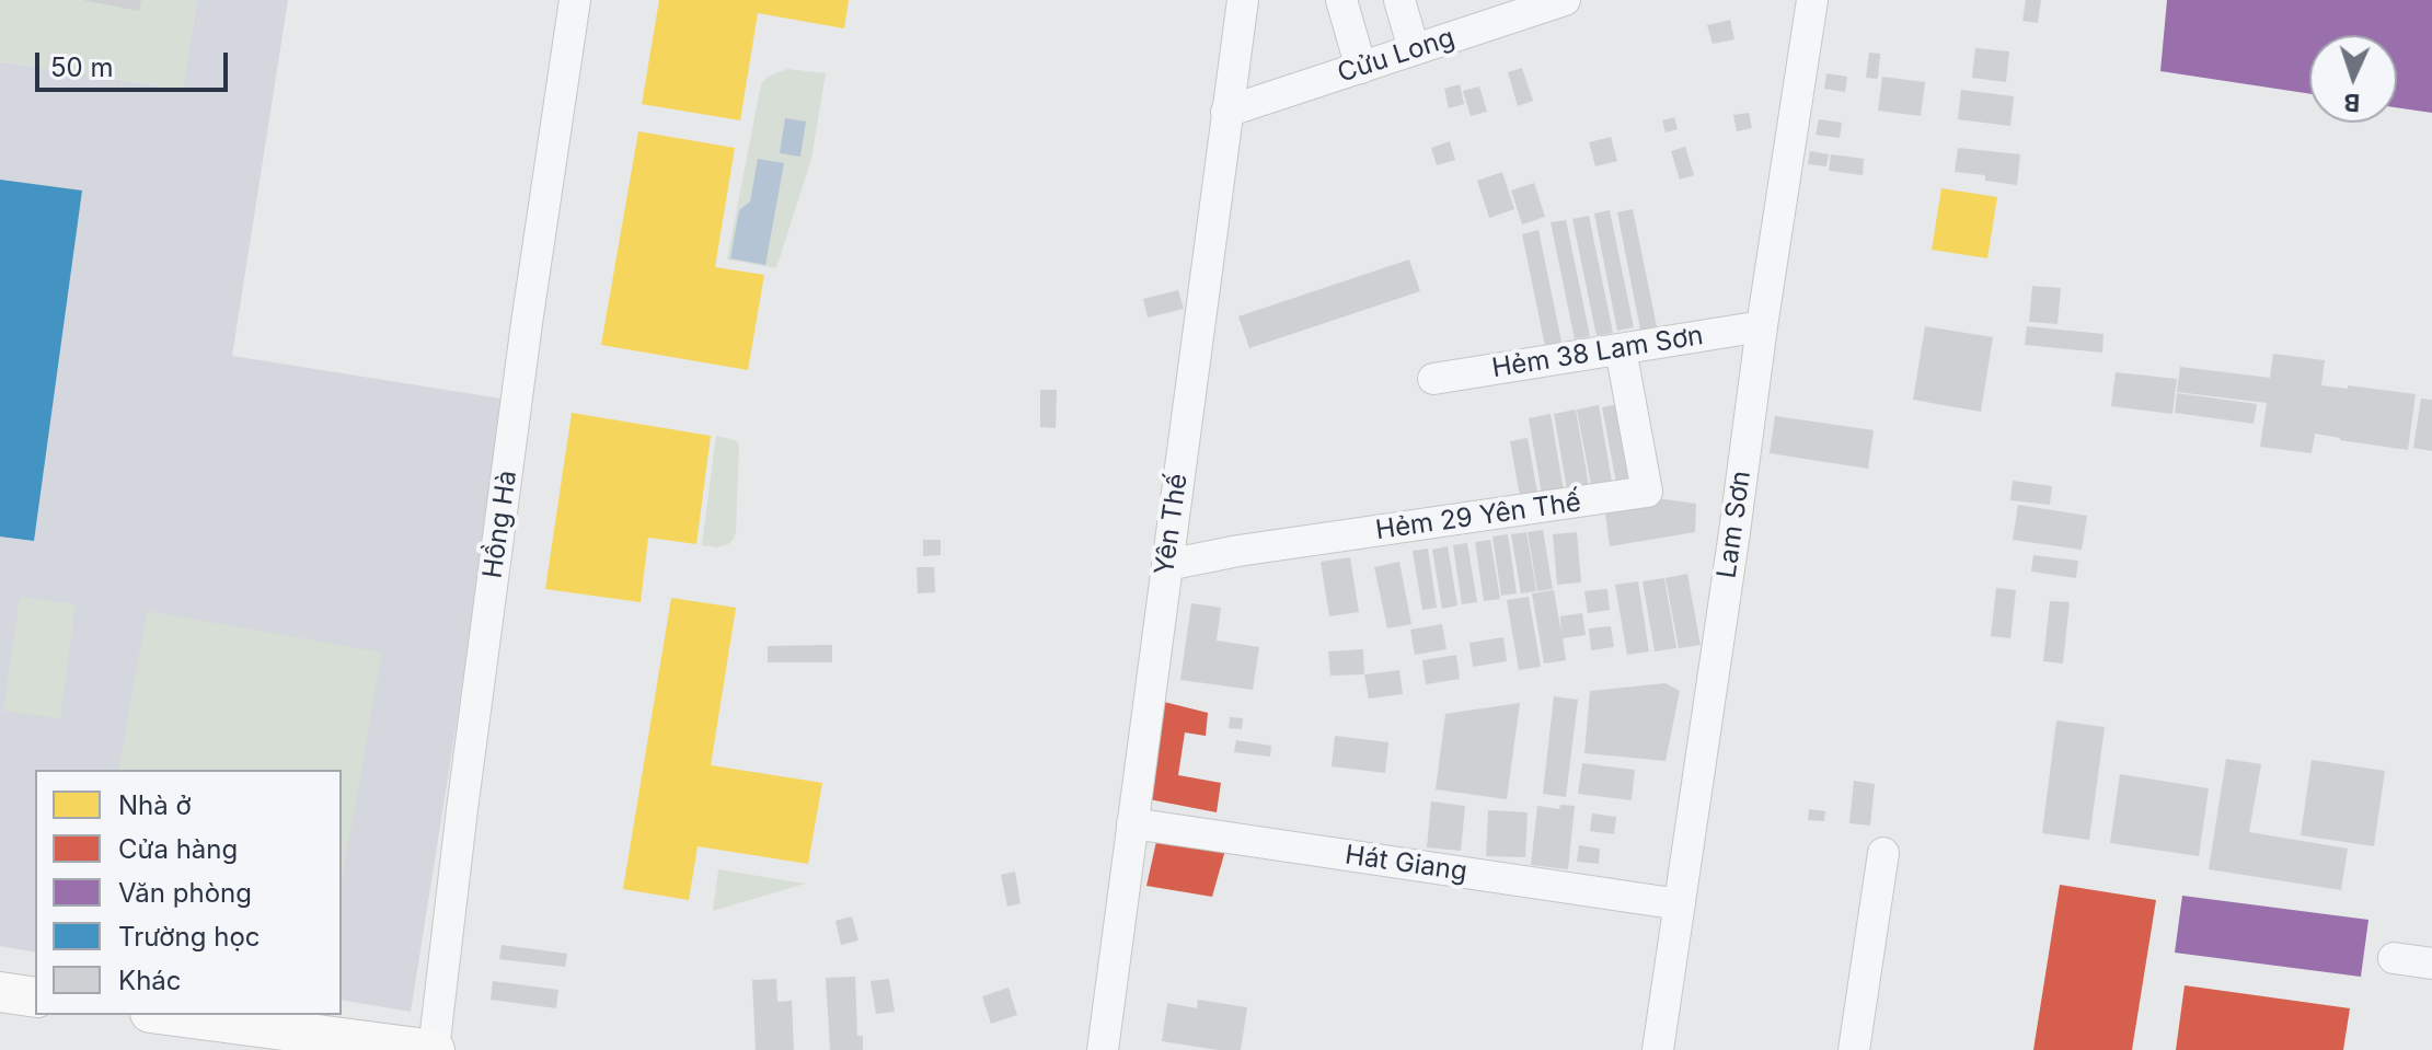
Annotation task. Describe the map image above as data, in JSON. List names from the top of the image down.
{
  "streets": {
    "main road": ["Hồng Hà"],
    "street": [
      "Cửu Long",
      "Hẻm 38 Lam Sơn",
      "Hẻm 29 Yên Thế",
      "Yên Thế",
      "Lam Sơn",
      "Hát Giang"
    ]
  },
  "crossings": [
    ["Cửu Long", "Yên Thế"],
    ["Hẻm 38 Lam Sơn", "Hẻm 29 Yên Thế"],
    ["Hẻm 38 Lam Sơn", "Lam Sơn"],
    ["Hẻm 29 Yên Thế", "Yên Thế"],
    ["Yên Thế", "Hát Giang"],
    ["Lam Sơn", "Hát Giang"]
  ],
  "legend": [
    "Nhà ở",
    "Cửa hàng",
    "Văn phòng",
    "Trường học",
    "Khác"
  ],
  "scale_bar": "50 m",
  "north": "bottom"
}
